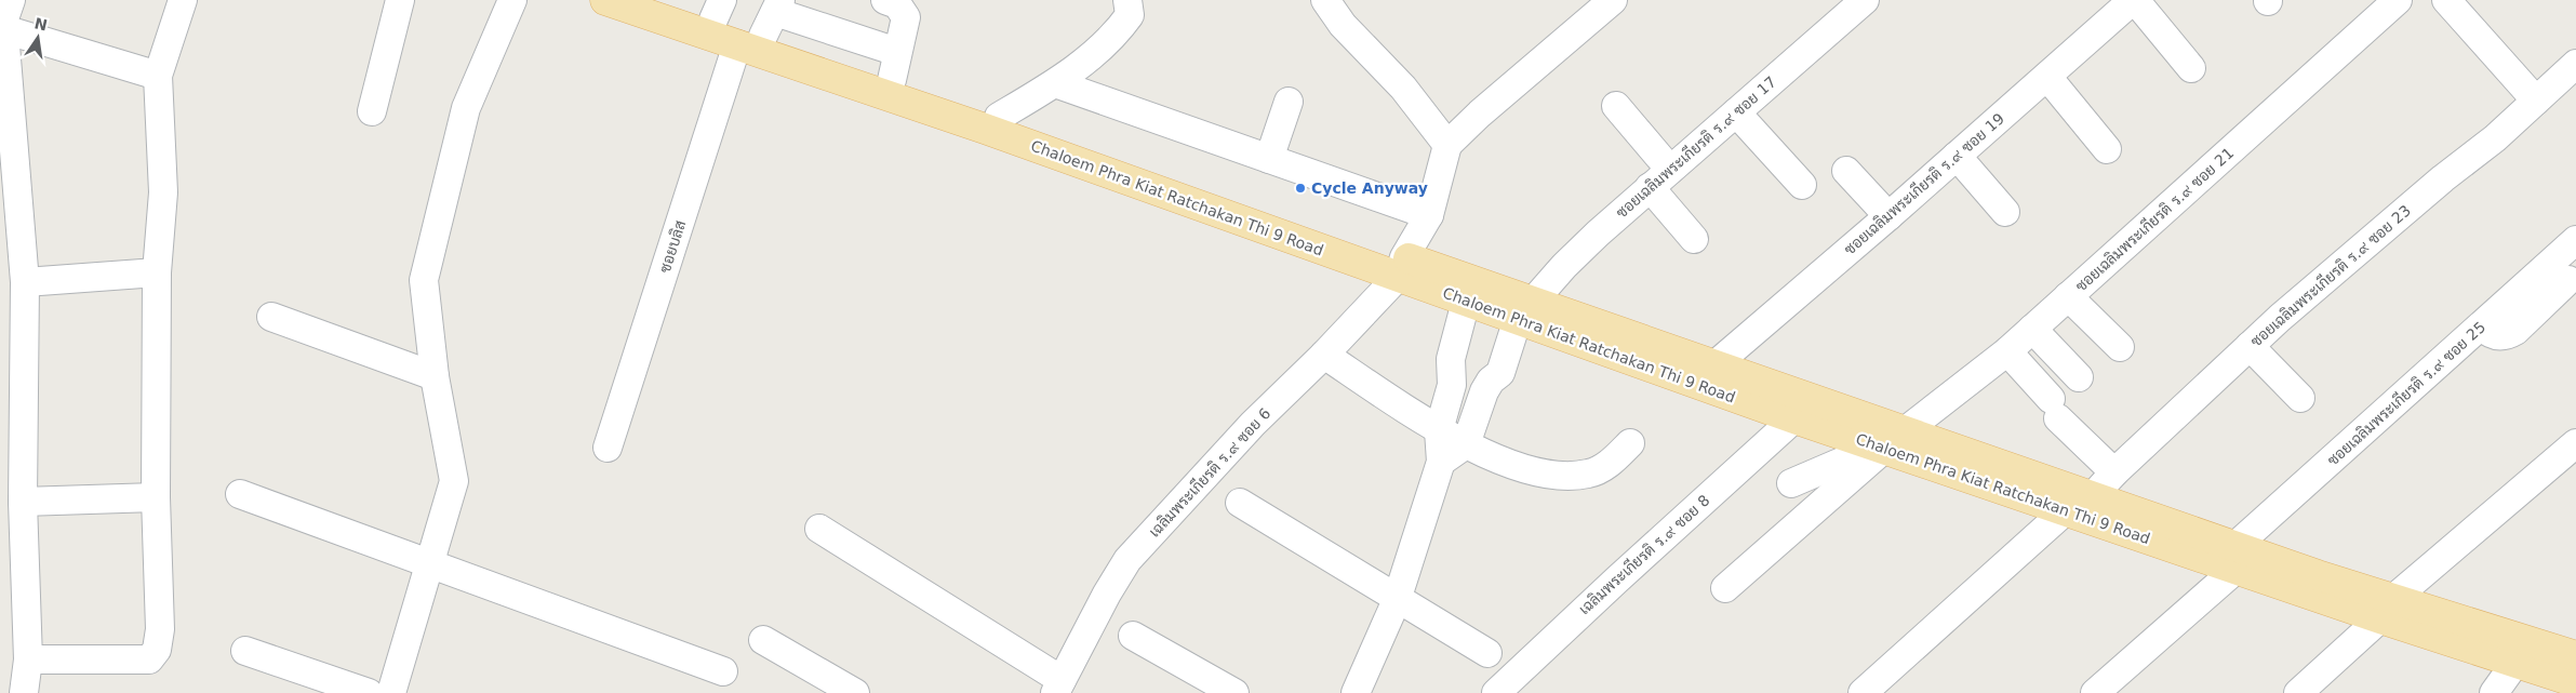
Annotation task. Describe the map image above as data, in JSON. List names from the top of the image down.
{
  "streets": {
    "main road": ["Chaloem Phra Kiat Ratchakan Thi 9 Road"],
    "street": [
      "ซอยเฉลิมพระเกียรติ ร.๙ ซอย 17",
      "ซอยเฉลิมพระเกียรติ ร.๙ ซอย 19",
      "ซอยเฉลิมพระเกียรติ ร.๙ ซอย 21",
      "ซอยบลิส",
      "ซอยเฉลิมพระเกียรติ ร.๙ ซอย 23",
      "ซอยเฉลิมพระเกียรติ ร.๙ ซอย 25",
      "เฉลิมพระเกียรติ ร.๙ ซอย 6",
      "เฉลิมพระเกียรติ ร.๙ ซอย 8"
    ]
  },
  "crossings": [
    ["ซอยเฉลิมพระเกียรติ ร.๙ ซอย 17", "Chaloem Phra Kiat Ratchakan Thi 9 Road"],
    ["ซอยเฉลิมพระเกียรติ ร.๙ ซอย 19", "Chaloem Phra Kiat Ratchakan Thi 9 Road"],
    ["Chaloem Phra Kiat Ratchakan Thi 9 Road", "ซอยเฉลิมพระเกียรติ ร.๙ ซอย 21"],
    ["Chaloem Phra Kiat Ratchakan Thi 9 Road", "ซอยบลิส"],
    ["Chaloem Phra Kiat Ratchakan Thi 9 Road", "ซอยเฉลิมพระเกียรติ ร.๙ ซอย 23"],
    ["Chaloem Phra Kiat Ratchakan Thi 9 Road", "ซอยเฉลิมพระเกียรติ ร.๙ ซอย 25"],
    ["Chaloem Phra Kiat Ratchakan Thi 9 Road", "เฉลิมพระเกียรติ ร.๙ ซอย 6"],
    ["Chaloem Phra Kiat Ratchakan Thi 9 Road", "เฉลิมพระเกียรติ ร.๙ ซอย 8"]
  ],
  "places": ["Cycle Anyway"],
  "north": "top"
}
